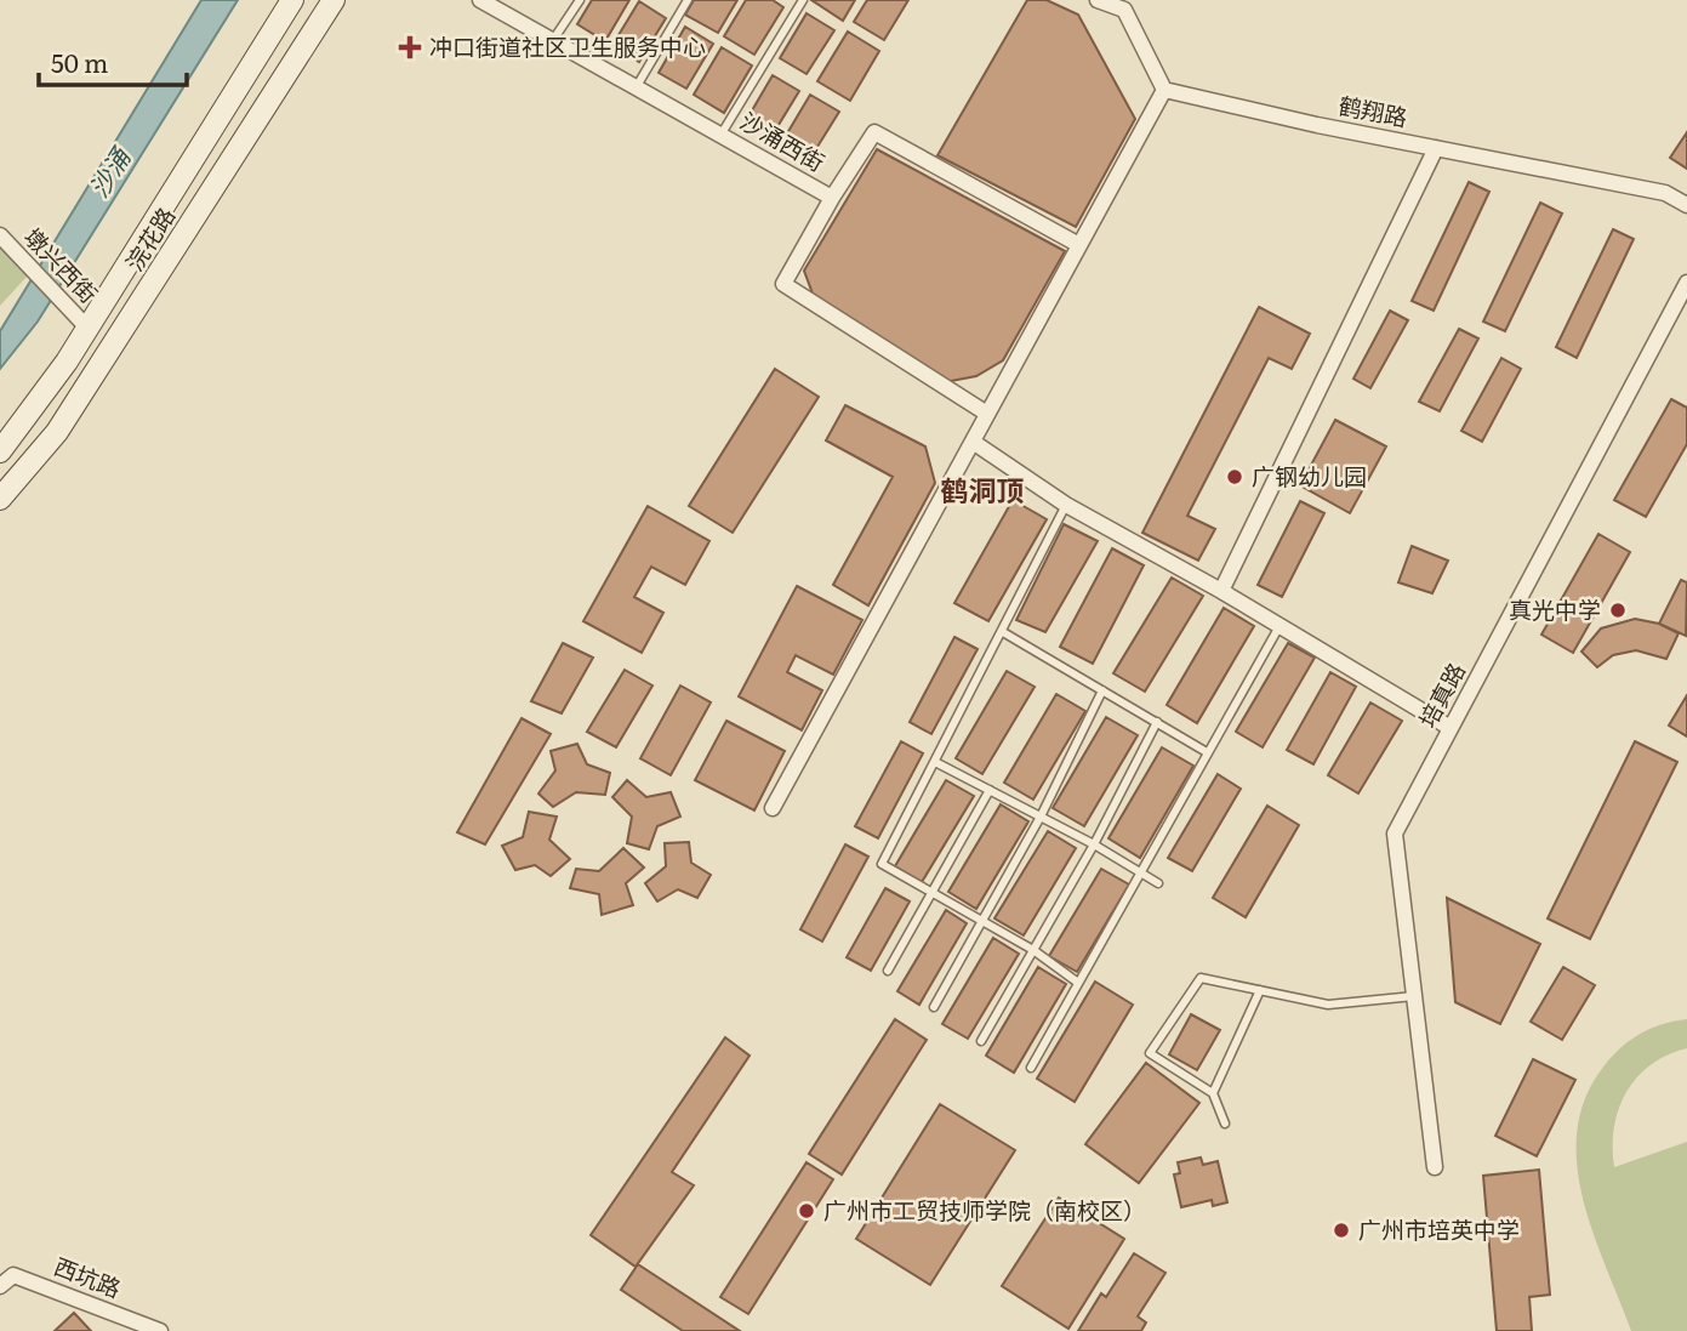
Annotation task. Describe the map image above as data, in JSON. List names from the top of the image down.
{
  "streets": {
    "main road": ["浣花路"],
    "street": [
      "鹤翔路",
      "沙涌西街",
      "墩兴西街",
      "培真路",
      "西坑路"
    ]
  },
  "crossings": [
    ["浣花路", "墩兴西街"]
  ],
  "districts": ["鹤洞顶"],
  "water": ["沙涌"],
  "places": {
    "health": ["冲口街道社区卫生服务中心"],
    "other": [
      "广钢幼儿园",
      "真光中学",
      "广州市工贸技师学院（南校区）",
      "广州市培英中学"
    ]
  },
  "scale_bar": "50 m"
}
